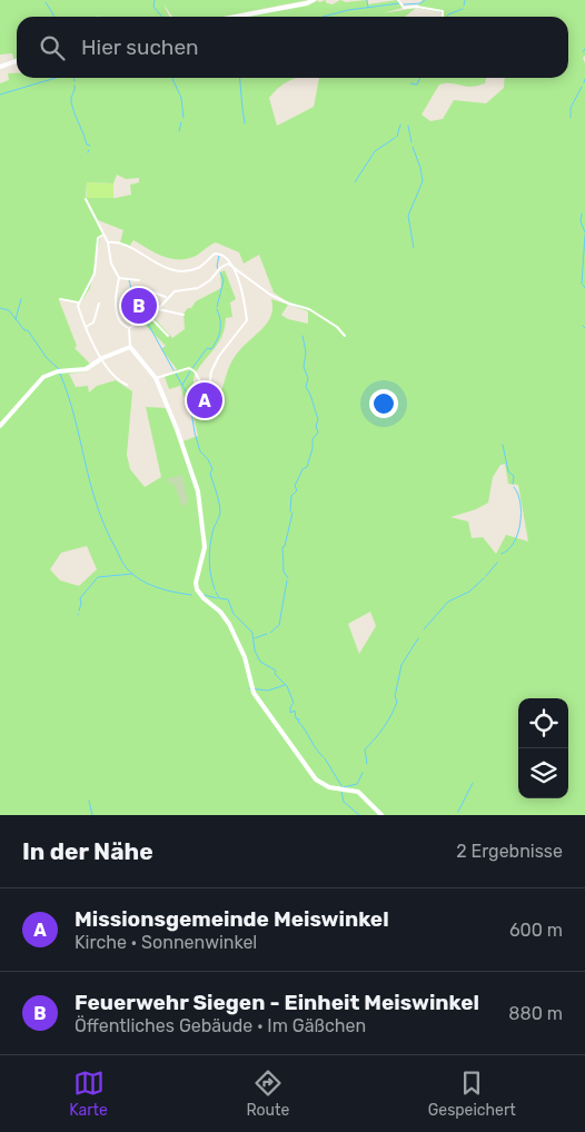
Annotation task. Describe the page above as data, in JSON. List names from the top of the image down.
{
  "page": {
    "search": "Hier suchen",
    "pins": ["B", "A"],
    "heading": ["In der Nähe", "2 Ergebnisse"],
    "list": [
      {
        "mark": "A",
        "name": "Missionsgemeinde Meiswinkel",
        "note": "Kirche · Sonnenwinkel",
        "value": "600 m"
      },
      {
        "mark": "B",
        "name": "Feuerwehr Siegen - Einheit Meiswinkel",
        "note": "Öffentliches Gebäude · Im Gäßchen",
        "value": "880 m"
      }
    ],
    "nav": ["Karte", "Route", "Gespeichert"]
  }
}
